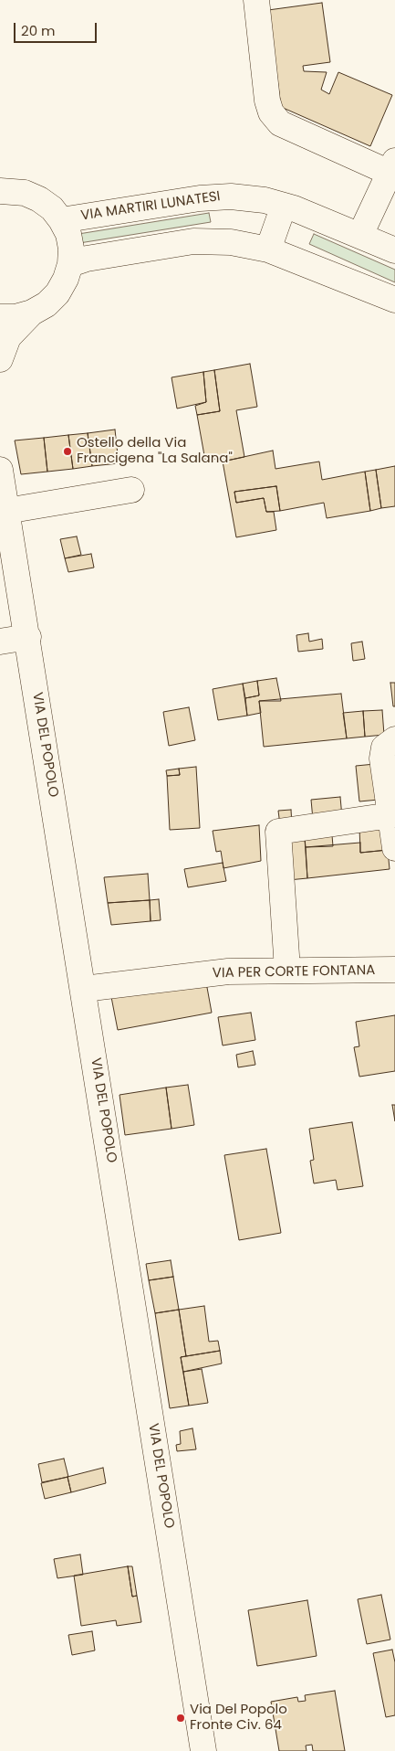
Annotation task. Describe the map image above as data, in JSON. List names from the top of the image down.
{
  "streets": {
    "street": ["VIA MARTIRI LUNATESI", "VIA DEL POPOLO", "VIA PER CORTE FONTANA"]
  },
  "crossings": [
    ["VIA DEL POPOLO", "VIA PER CORTE FONTANA"]
  ],
  "places": ["Ostello della Via Francigena \"La Salana\"", "Via Del Popolo Fronte Civ. 64"],
  "scale_bar": "20 m"
}
